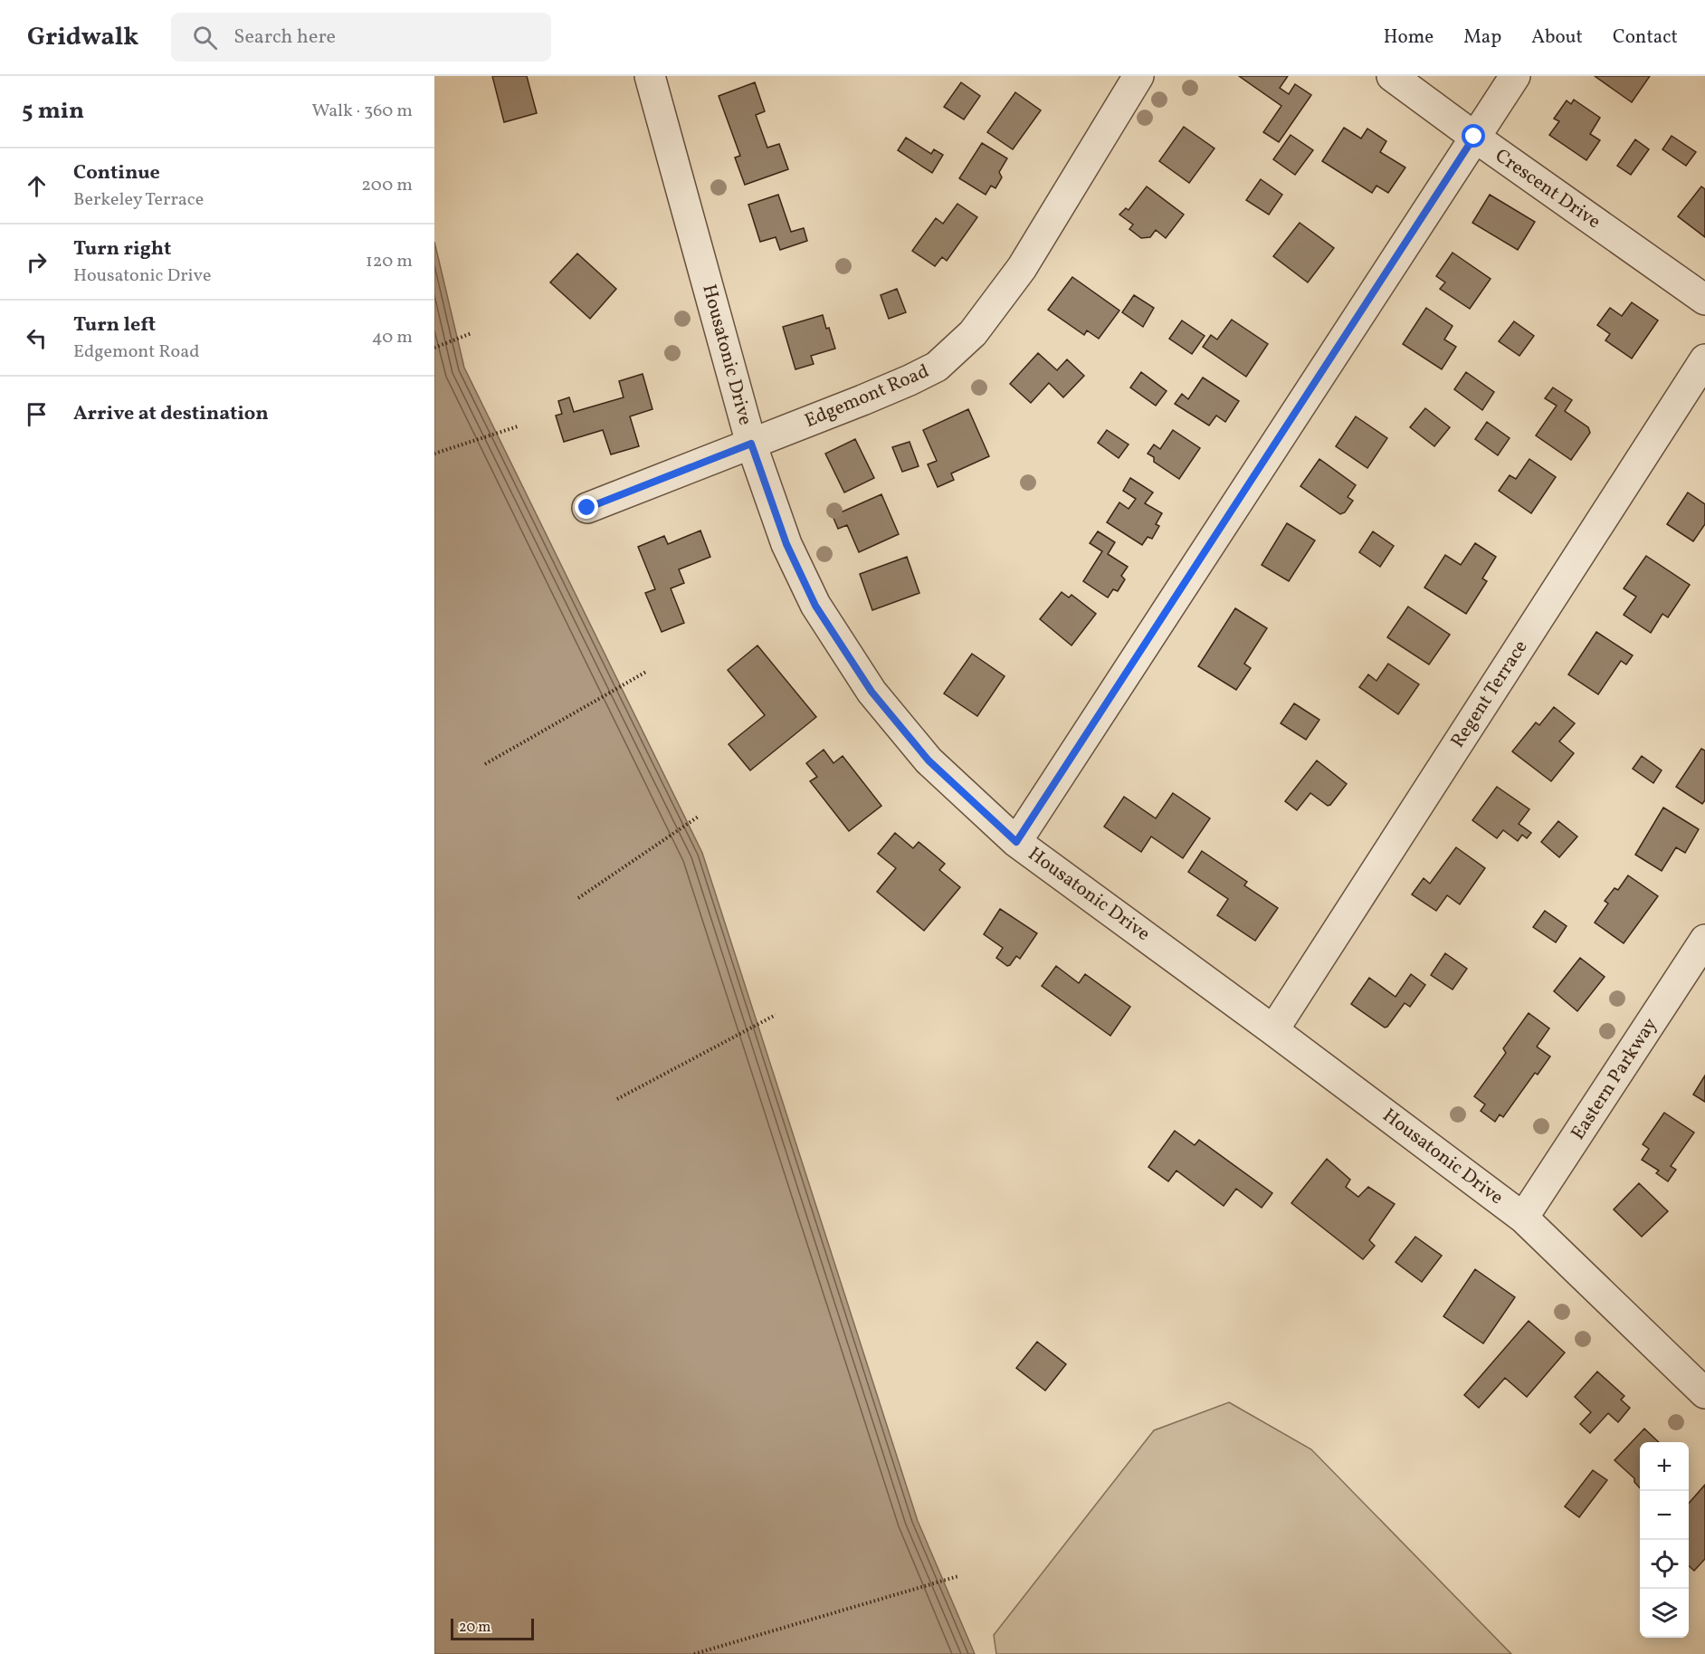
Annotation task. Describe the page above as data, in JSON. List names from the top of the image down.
{
  "streets": {
    "street": [
      "Crescent Drive",
      "Housatonic Drive",
      "Edgemont Road",
      "Regent Terrace",
      "Eastern Parkway"
    ]
  },
  "crossings": [
    ["Housatonic Drive", "Edgemont Road"],
    ["Housatonic Drive", "Regent Terrace"],
    ["Housatonic Drive", "Eastern Parkway"]
  ],
  "scale_bar": "20 m",
  "page": {
    "header": "Gridwalk",
    "search": "Search here",
    "nav": [
      "Home",
      "Map",
      "About",
      "Contact"
    ],
    "heading": ["5 min", "Walk · 360 m"],
    "list": [
      ["Continue", "Berkeley Terrace", "200 m"],
      ["Turn right", "Housatonic Drive", "120 m"],
      ["Turn left", "Edgemont Road", "40 m"],
      "Arrive at destination"
    ],
    "map_buttons": ["+", "−"],
    "scale": "20 m"
  }
}
